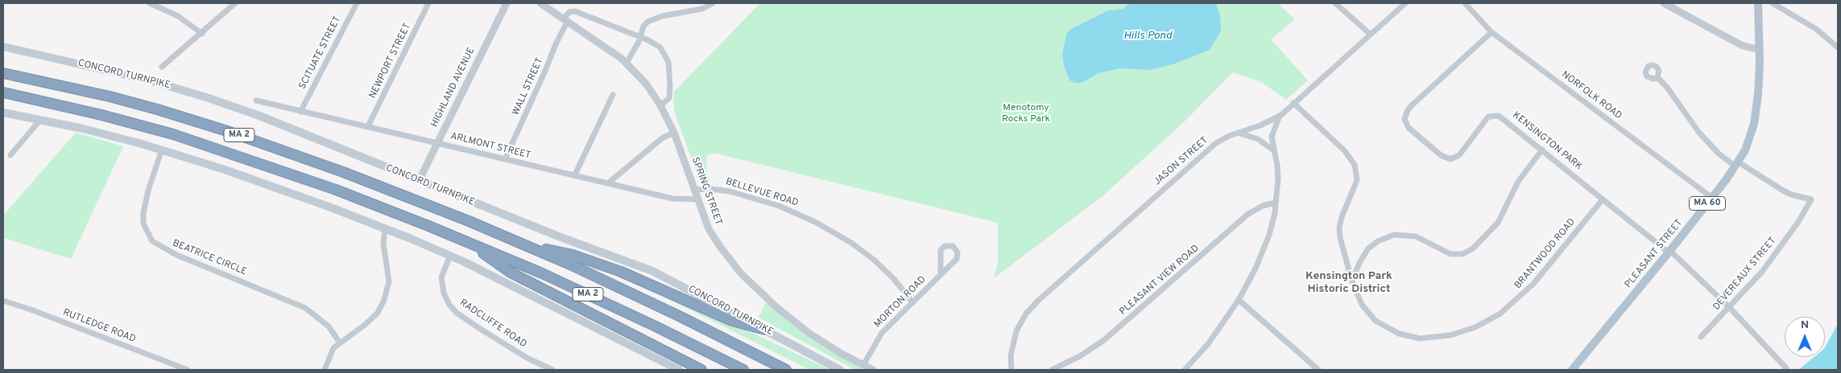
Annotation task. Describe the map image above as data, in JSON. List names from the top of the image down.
{
  "streets": {
    "highway": ["CONCORD TURNPIKE", "MA 2"],
    "main road": ["MA 60", "PLEASANT STREET"],
    "street": [
      "SCITUATE STREET",
      "NEWPORT STREET",
      "WALL STREET",
      "HIGHLAND AVENUE",
      "NORFOLK ROAD",
      "KENSINGTON PARK",
      "ARLMONT STREET",
      "JASON STREET",
      "SPRING STREET",
      "BELLEVUE ROAD",
      "BRANTWOOD ROAD",
      "BEATRICE CIRCLE",
      "DEVEREAUX STREET",
      "PLEASANT VIEW ROAD",
      "MORTON ROAD",
      "RADCLIFFE ROAD",
      "RUTLEDGE ROAD"
    ]
  },
  "crossings": [
    ["SCITUATE STREET", "ARLMONT STREET"],
    ["NEWPORT STREET", "ARLMONT STREET"],
    ["CONCORD TURNPIKE", "HIGHLAND AVENUE"],
    ["WALL STREET", "ARLMONT STREET"],
    ["WALL STREET", "SPRING STREET"],
    ["HIGHLAND AVENUE", "ARLMONT STREET"],
    ["NORFOLK ROAD", "KENSINGTON PARK"],
    ["NORFOLK ROAD", "PLEASANT STREET"],
    ["KENSINGTON PARK", "BRANTWOOD ROAD"],
    ["KENSINGTON PARK", "PLEASANT STREET"],
    ["KENSINGTON PARK", "DEVEREAUX STREET"],
    ["ARLMONT STREET", "SPRING STREET"],
    ["JASON STREET", "BRANTWOOD ROAD"],
    ["SPRING STREET", "BELLEVUE ROAD"],
    ["SPRING STREET", "MORTON ROAD"],
    ["BELLEVUE ROAD", "MORTON ROAD"],
    ["PLEASANT STREET", "DEVEREAUX STREET"]
  ],
  "districts": ["Kensington Park Historic District"],
  "water": ["Hills Pond"],
  "parks": ["Menotomy Rocks Park"],
  "north": "top"
}
